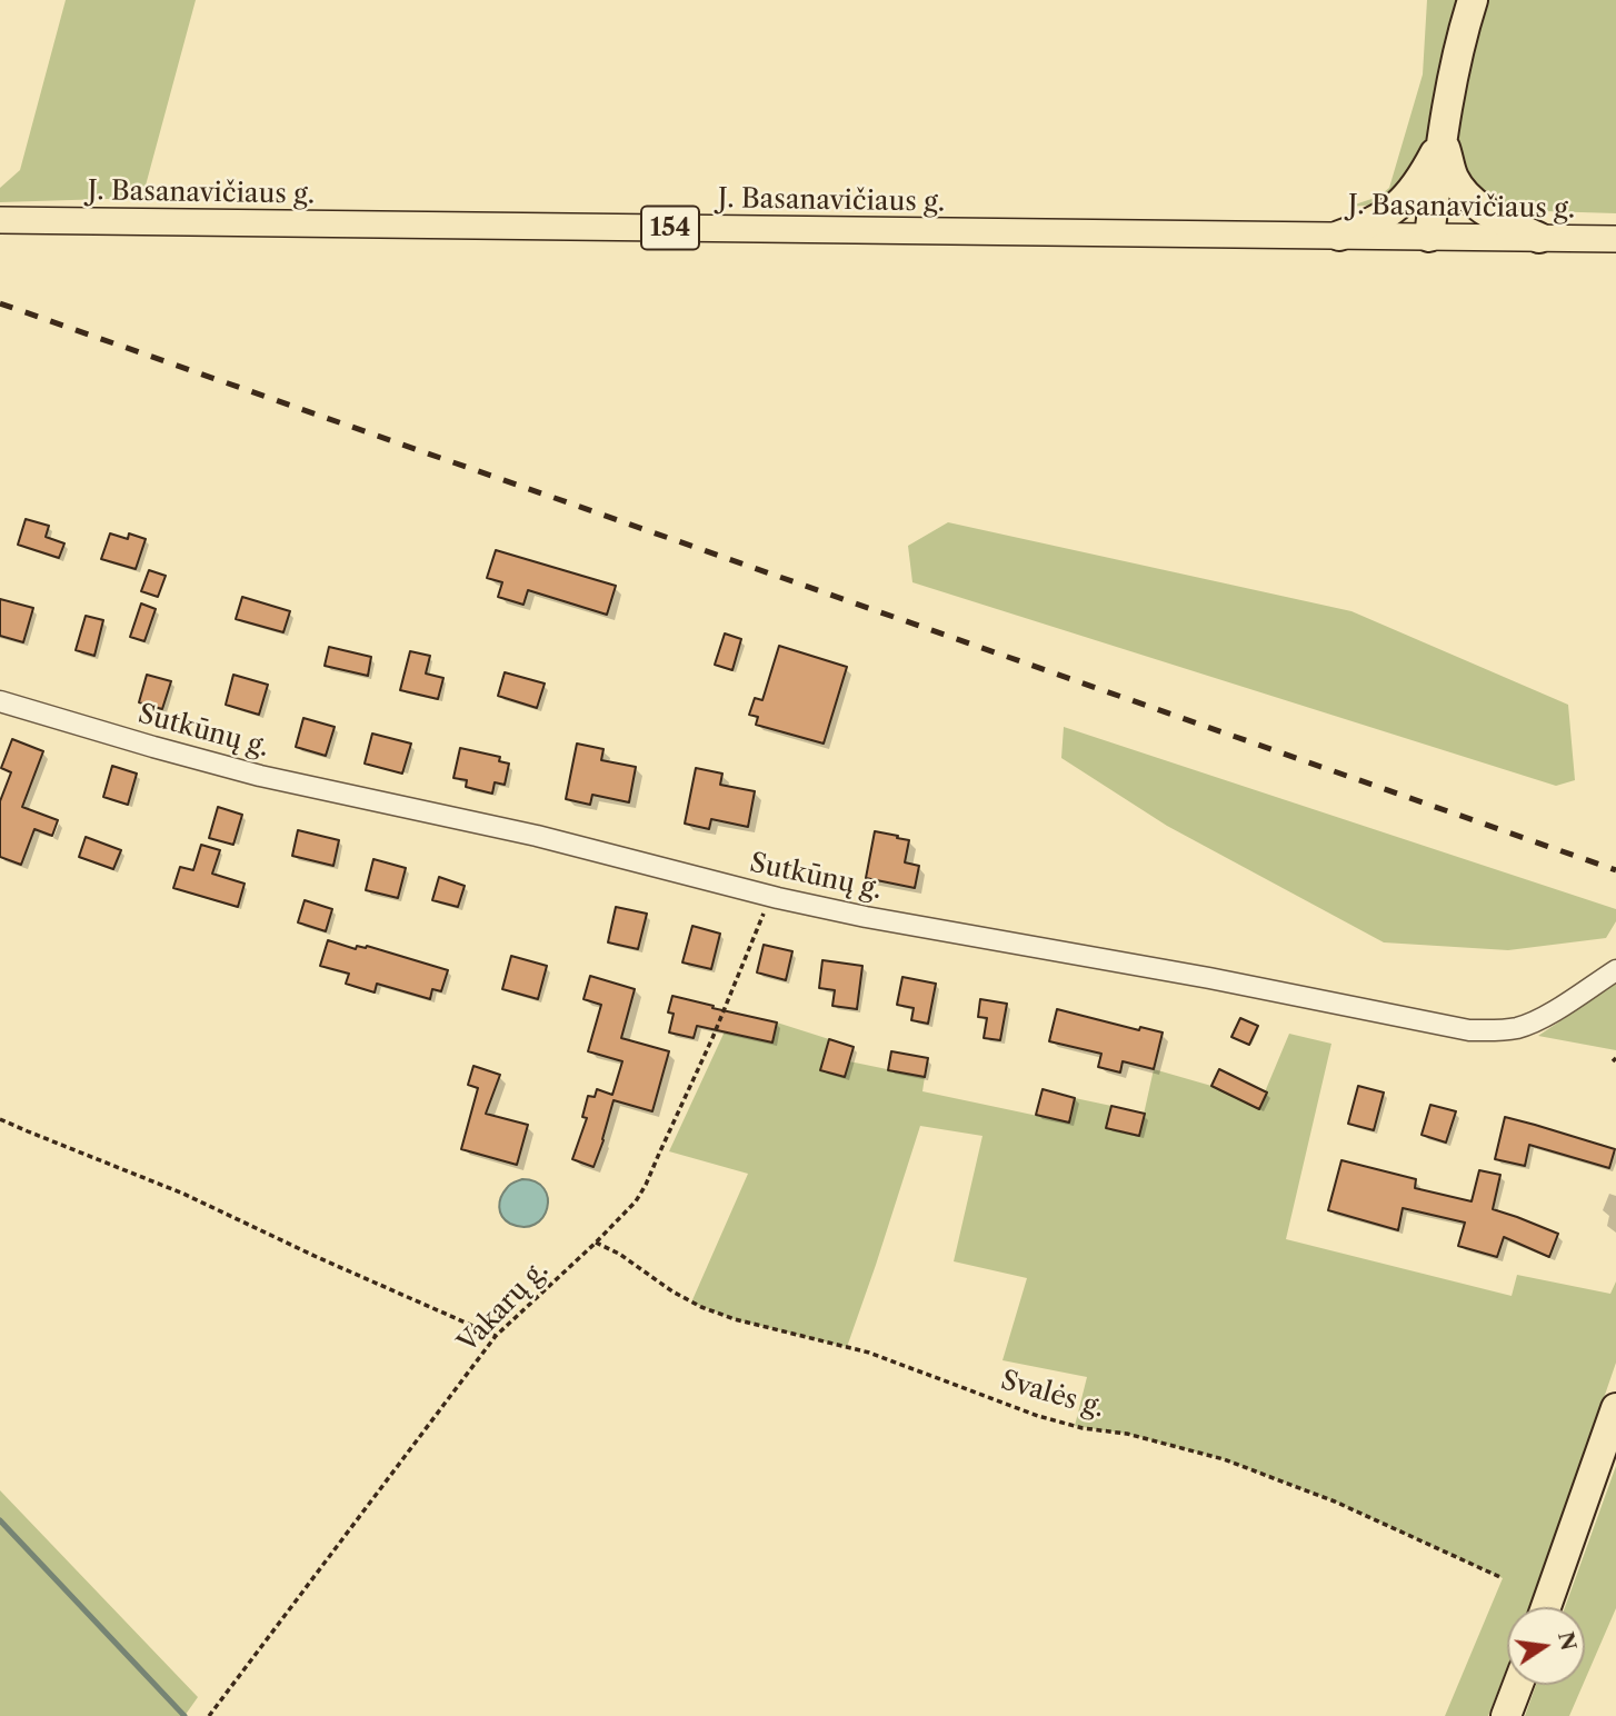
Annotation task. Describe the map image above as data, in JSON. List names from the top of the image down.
{
  "streets": {
    "main road": ["J. Basanavičiaus g.", "154"],
    "street": ["Sutkūnų g."],
    "path": ["Vakarų g.", "Svalės g."]
  },
  "crossings": [
    ["Sutkūnų g.", "Vakarų g."],
    ["Vakarų g.", "Svalės g."]
  ],
  "north": "right"
}
